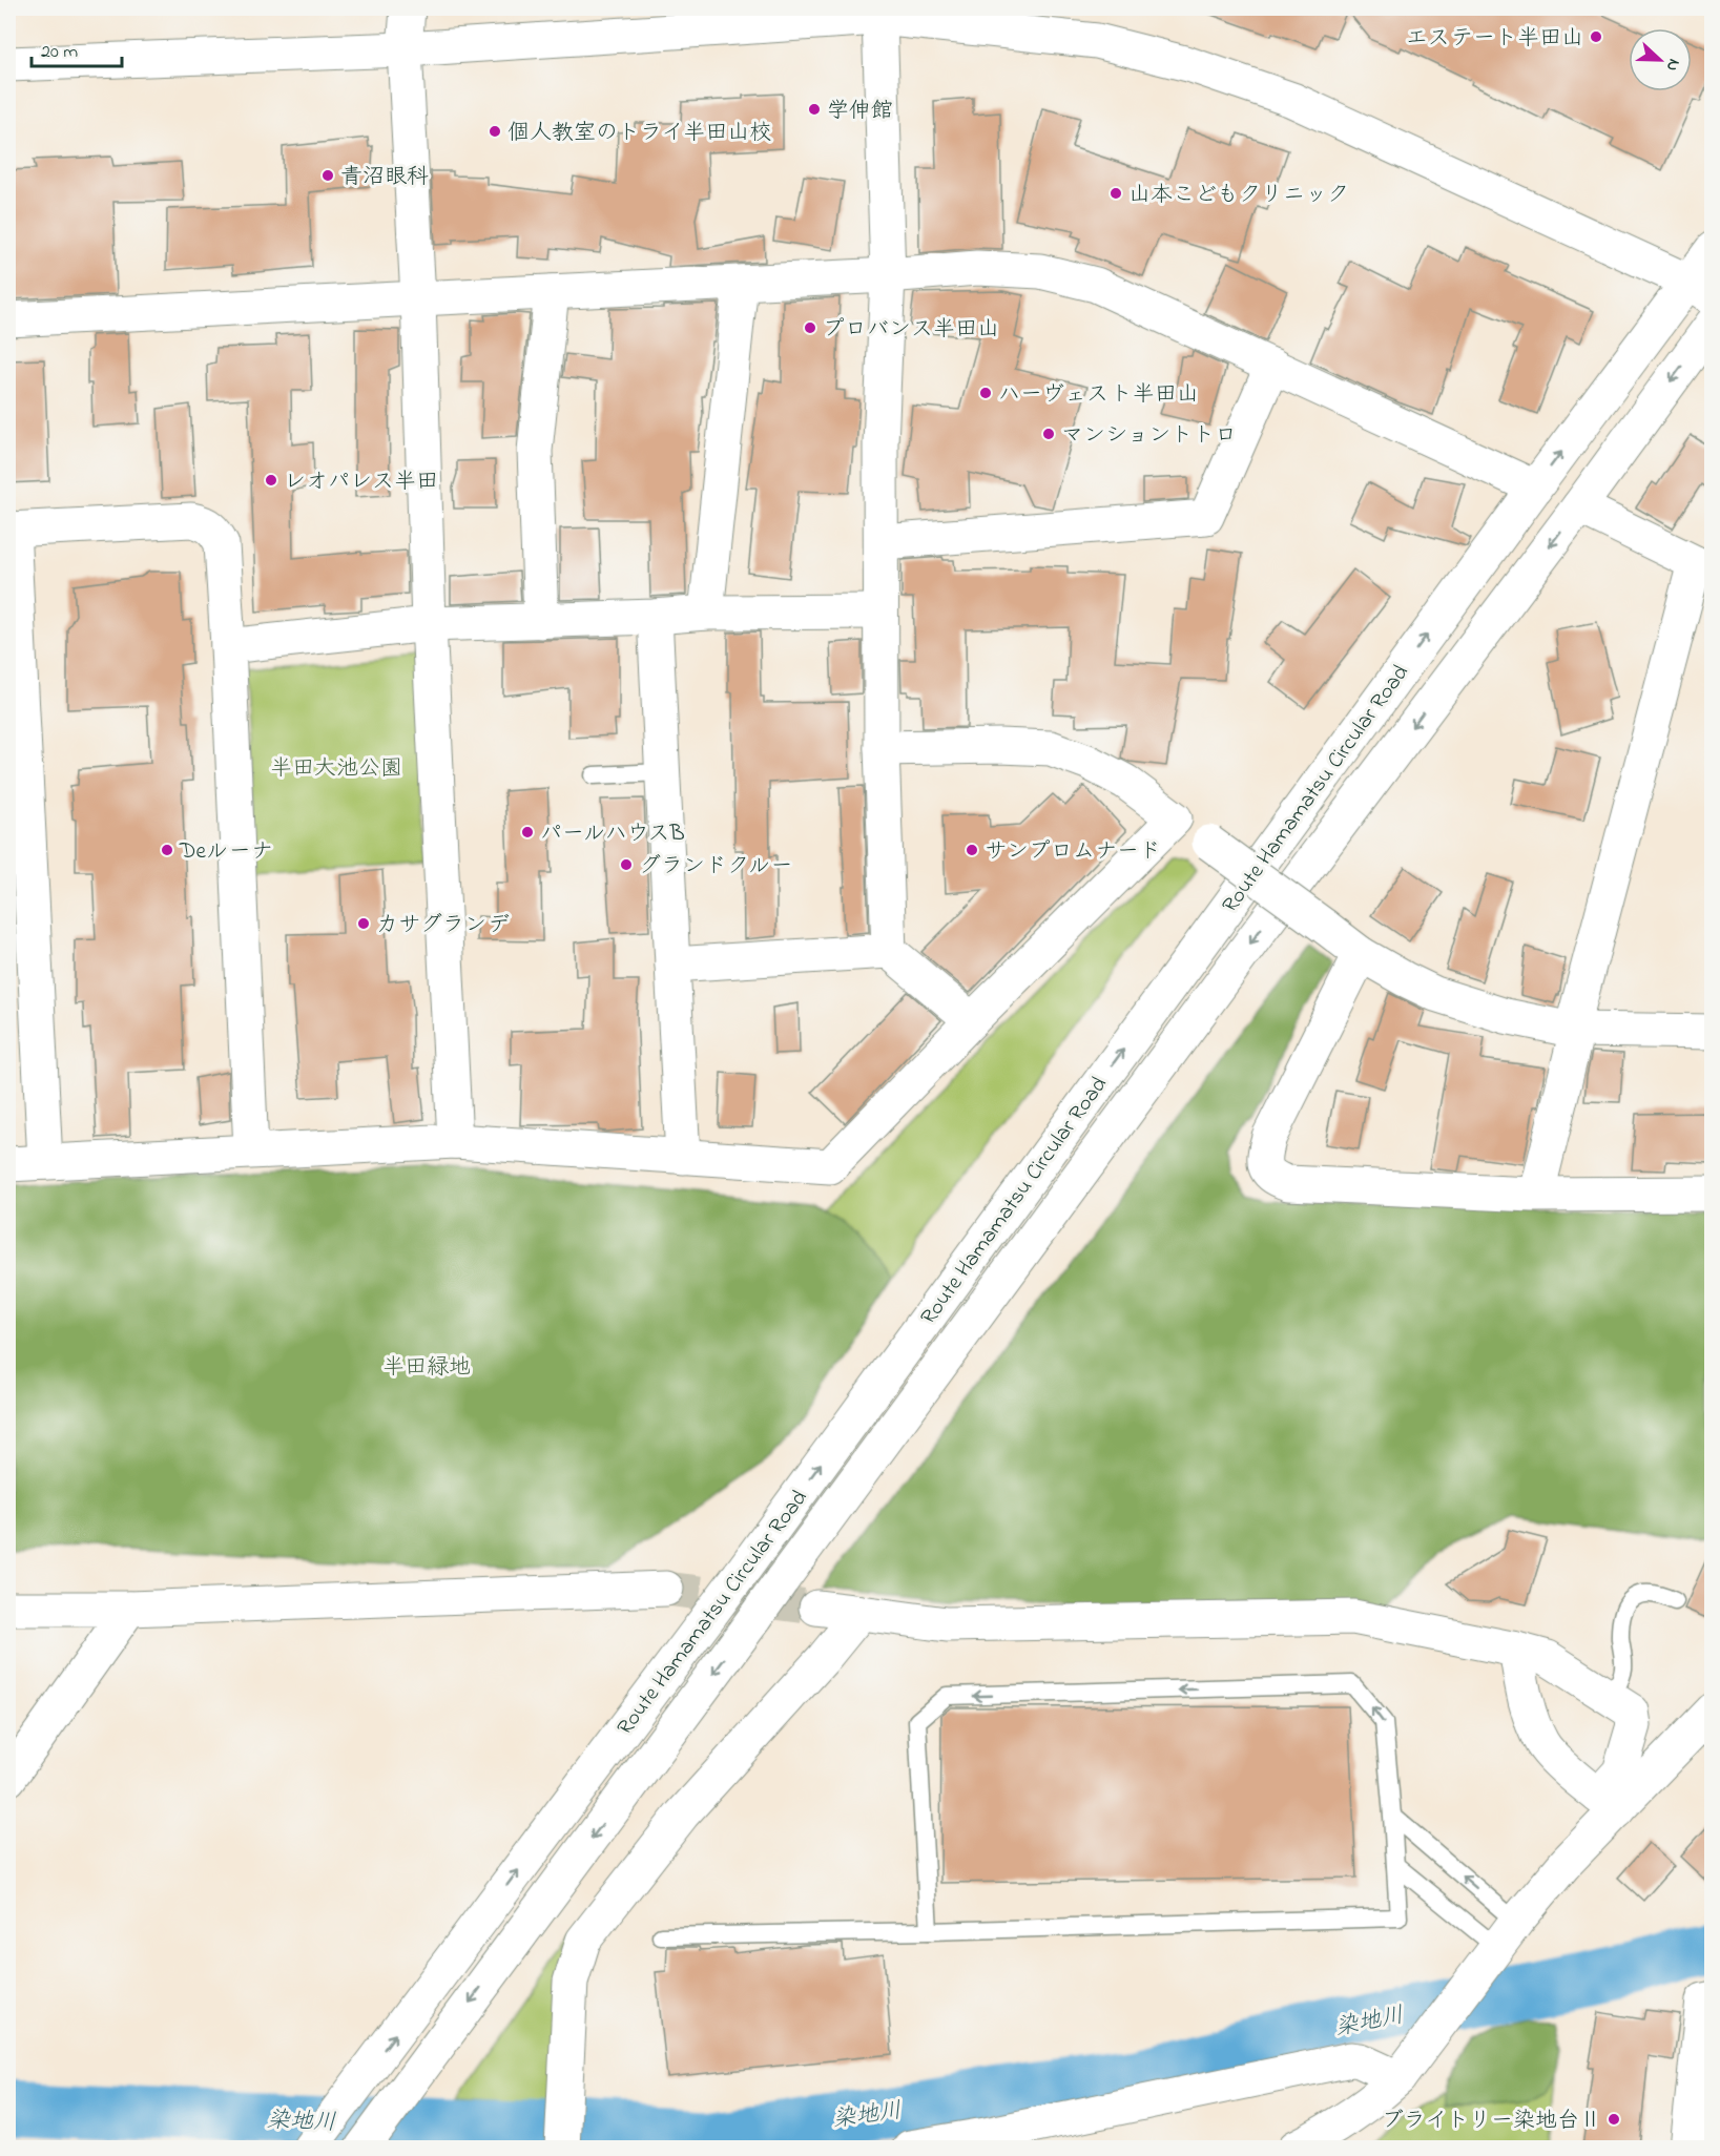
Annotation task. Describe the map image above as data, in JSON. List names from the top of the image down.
{
  "streets": {
    "street": ["Route Hamamatsu Circular Road"]
  },
  "water": ["染地川"],
  "parks": ["半田大池公園", "半田緑地"],
  "places": [
    "エステート半田山",
    "学伸館",
    "個人教室のトライ半田山校",
    "青沼眼科",
    "山本こどもクリニック",
    "プロバンス半田山",
    "ハーヴェスト半田山",
    "マンショントトロ",
    "レオパレス半田",
    "パールハウスB",
    "Deルーナ",
    "サンプロムナード",
    "グランドクルー",
    "カサグランデ",
    "ブライトリー染地台Ⅱ"
  ],
  "scale_bar": "20 m",
  "north": "right"
}
